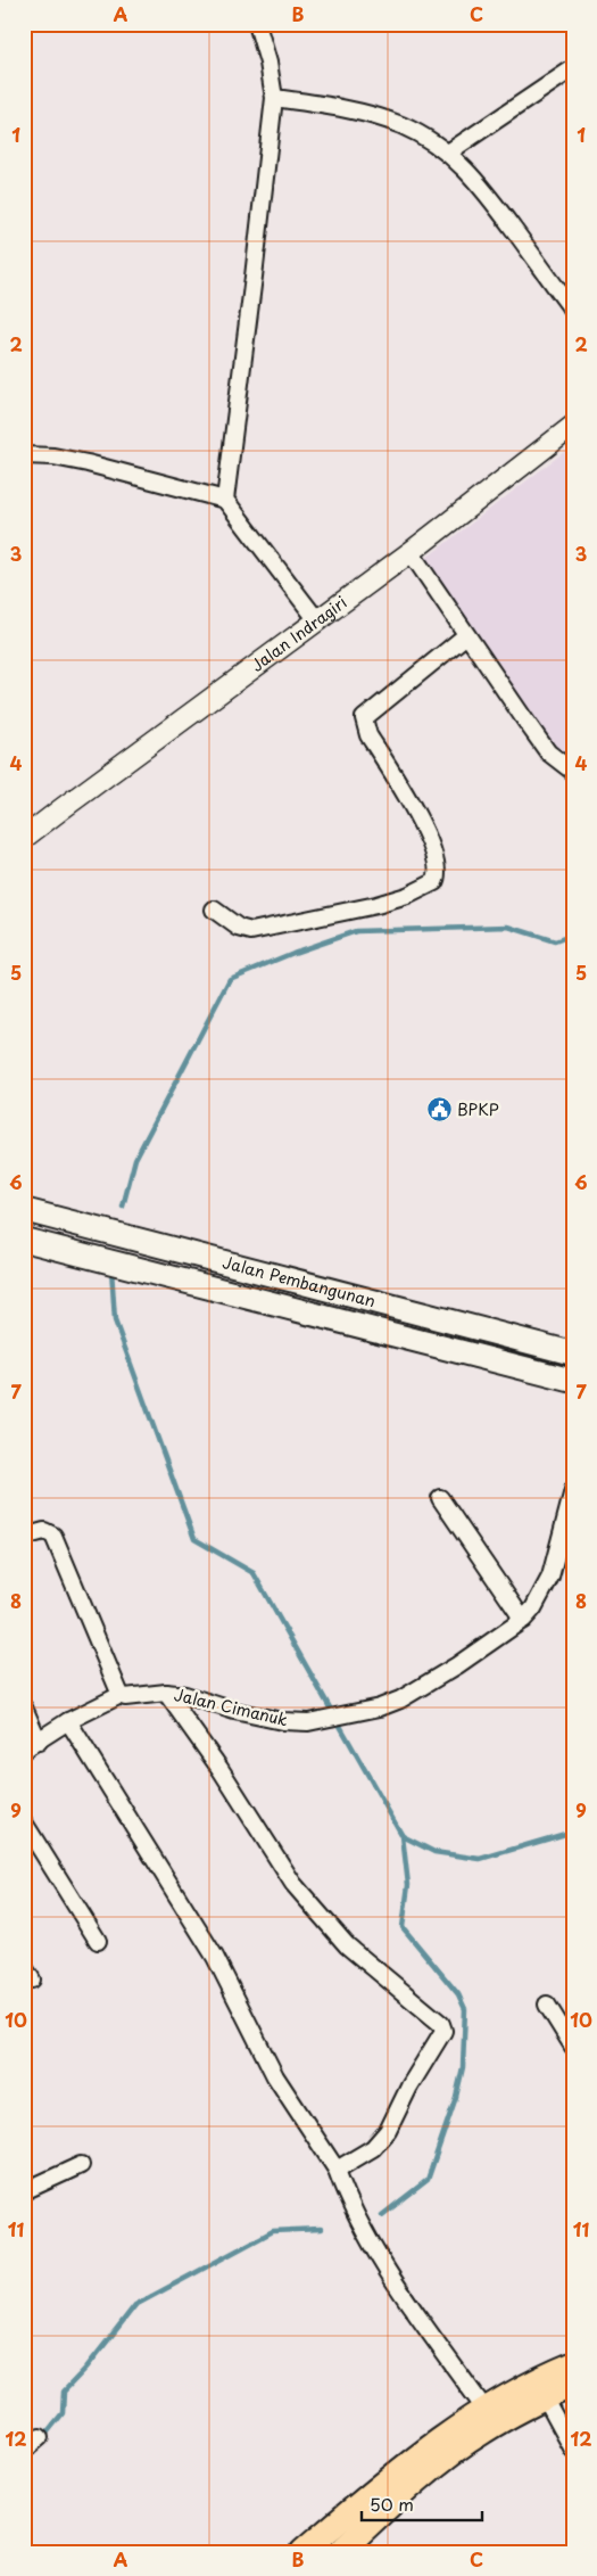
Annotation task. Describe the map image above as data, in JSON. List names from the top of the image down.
{
  "streets": {
    "main road": ["Jalan Pembangunan"],
    "street": ["Jalan Indragiri", "Jalan Cimanuk"]
  },
  "places": {
    "public building": ["BPKP"]
  },
  "scale_bar": "50 m",
  "grid": {
    "columns": ["A", "B", "C"],
    "rows": [
      "1",
      "2",
      "3",
      "4",
      "5",
      "6",
      "7",
      "8",
      "9",
      "10",
      "11",
      "12"
    ]
  }
}
